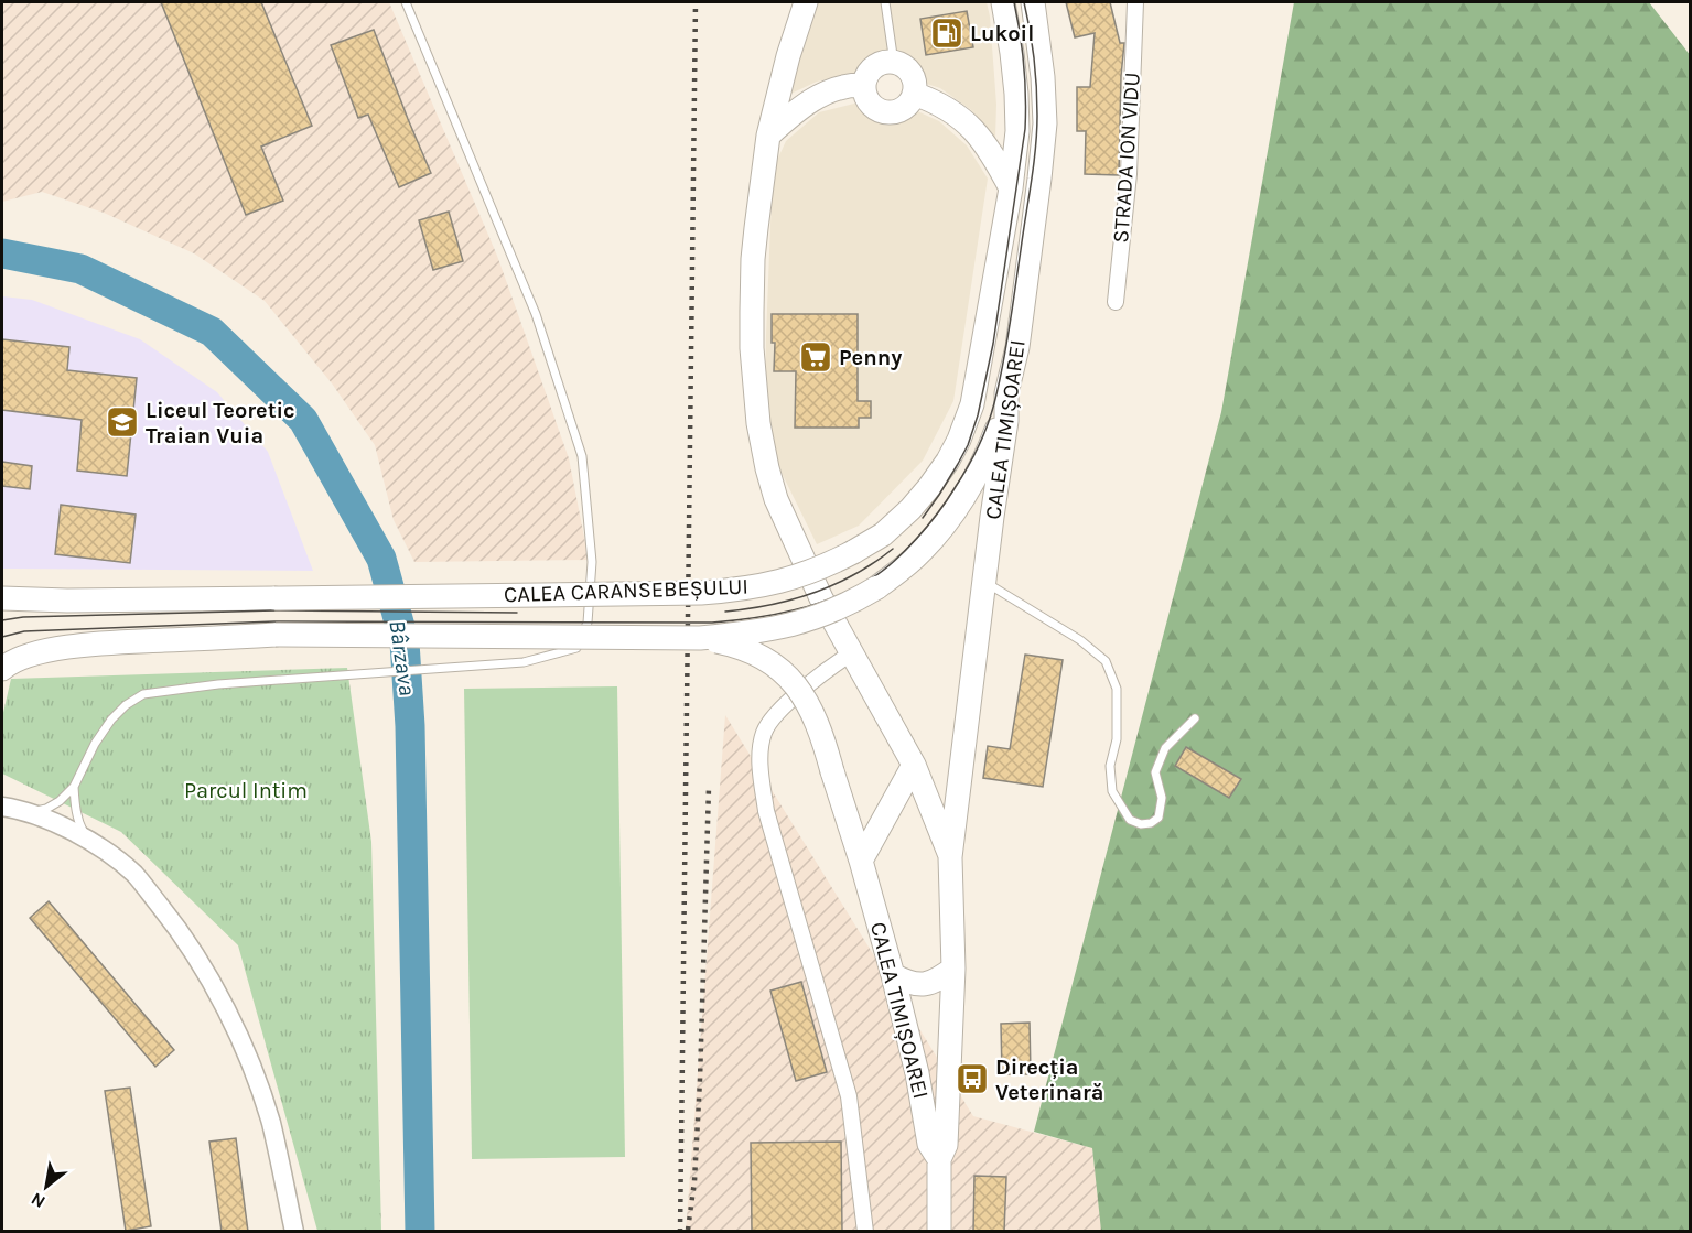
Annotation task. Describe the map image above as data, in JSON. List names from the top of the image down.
{
  "streets": {
    "main road": ["CALEA TIMIȘOAREI", "CALEA CARANSEBEȘULUI"],
    "street": ["STRADA ION VIDU"]
  },
  "crossings": [
    ["CALEA TIMIȘOAREI", "CALEA CARANSEBEȘULUI"]
  ],
  "water": ["Bârzava"],
  "parks": ["Parcul Intim"],
  "places": {
    "fuel station": ["Lukoil"],
    "supermarket": ["Penny"],
    "school or university": ["Liceul Teoretic Traian Vuia"],
    "bus stop": ["Direcția Veterinară"]
  },
  "north": "bottom left"
}
